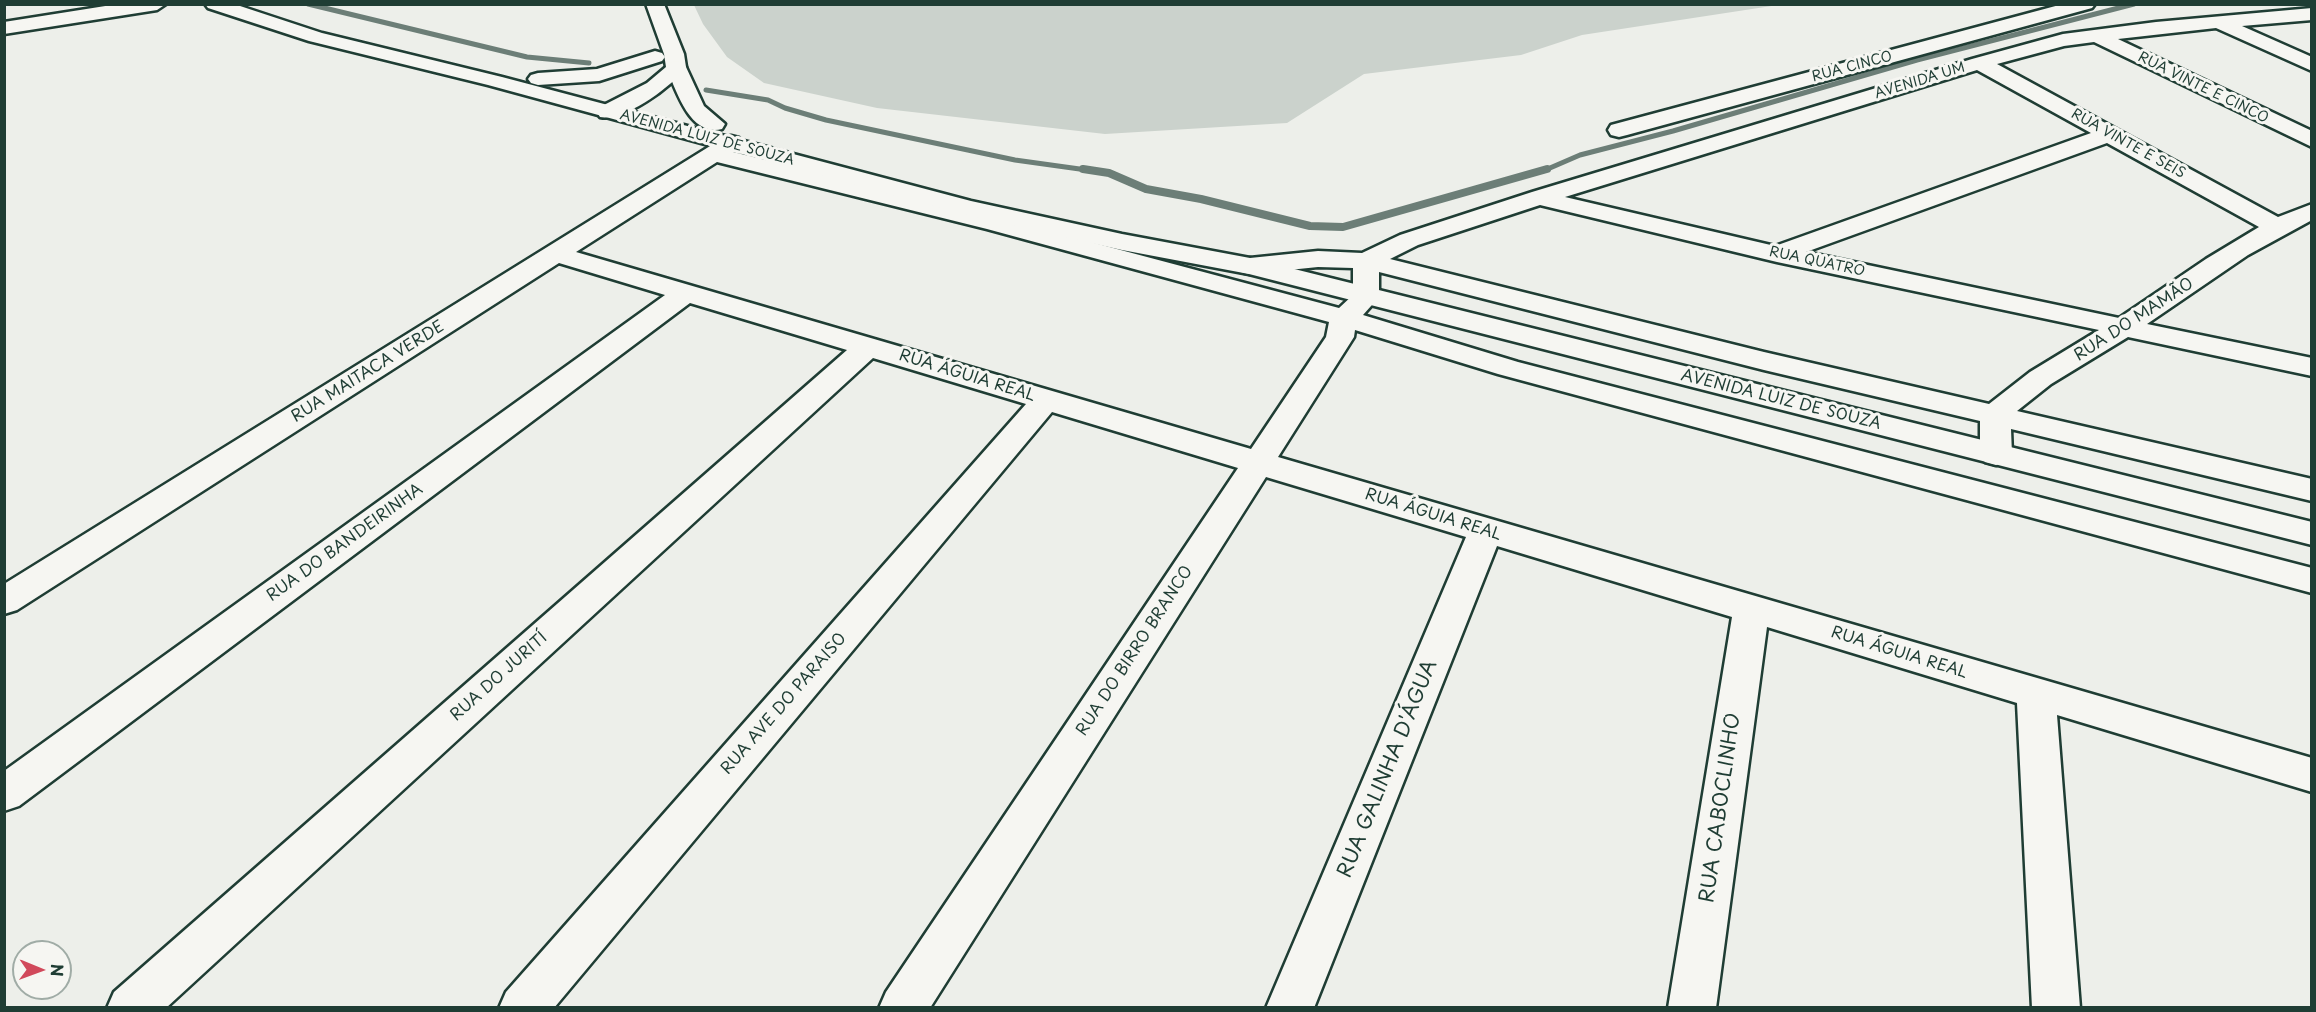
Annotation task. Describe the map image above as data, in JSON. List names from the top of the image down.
{
  "streets": {
    "street": [
      "RUA CINCO",
      "AVENIDA UM",
      "RUA VINTE E CINCO",
      "AVENIDA LUIZ DE SOUZA",
      "RUA VINTE E SEIS",
      "RUA QUATRO",
      "RUA DO MAMÃO",
      "RUA MAITACA VERDE",
      "RUA ÁGUIA REAL",
      "RUA DO BANDEIRINHA",
      "RUA DO BIRRO BRANCO",
      "RUA DO JURITÍ",
      "RUA AVE DO PARAISO",
      "RUA GALINHA D'ÁGUA",
      "RUA CABOCLINHO"
    ]
  },
  "crossings": [
    ["AVENIDA UM", "RUA VINTE E CINCO"],
    ["AVENIDA UM", "RUA VINTE E SEIS"],
    ["AVENIDA UM", "RUA QUATRO"],
    ["AVENIDA LUIZ DE SOUZA", "RUA DO MAMÃO"],
    ["AVENIDA LUIZ DE SOUZA", "RUA MAITACA VERDE"],
    ["AVENIDA LUIZ DE SOUZA", "RUA DO BIRRO BRANCO"],
    ["RUA VINTE E SEIS", "RUA DO MAMÃO"],
    ["RUA QUATRO", "RUA DO MAMÃO"],
    ["RUA MAITACA VERDE", "RUA ÁGUIA REAL"],
    ["RUA ÁGUIA REAL", "RUA DO BANDEIRINHA"],
    ["RUA ÁGUIA REAL", "RUA DO BIRRO BRANCO"],
    ["RUA ÁGUIA REAL", "RUA DO JURITÍ"],
    ["RUA ÁGUIA REAL", "RUA AVE DO PARAISO"],
    ["RUA ÁGUIA REAL", "RUA GALINHA D'ÁGUA"],
    ["RUA ÁGUIA REAL", "RUA CABOCLINHO"]
  ],
  "north": "right"
}
